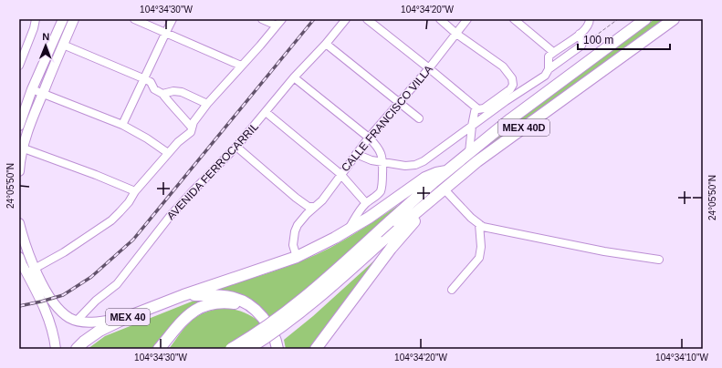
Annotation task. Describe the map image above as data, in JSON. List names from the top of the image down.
{
  "streets": {
    "highway": ["MEX 40D", "MEX 40"],
    "street": ["CALLE FRANCISCO VILLA", "AVENIDA FERROCARRIL"]
  },
  "crossings": [
    ["AVENIDA FERROCARRIL", "MEX 40"]
  ],
  "scale_bar": "100 m",
  "north": "top",
  "coordinates": [
    "104°34'30\"W",
    "104°34'20\"W",
    "24°05'50\"N",
    "104°34'10\"W"
  ]
}
